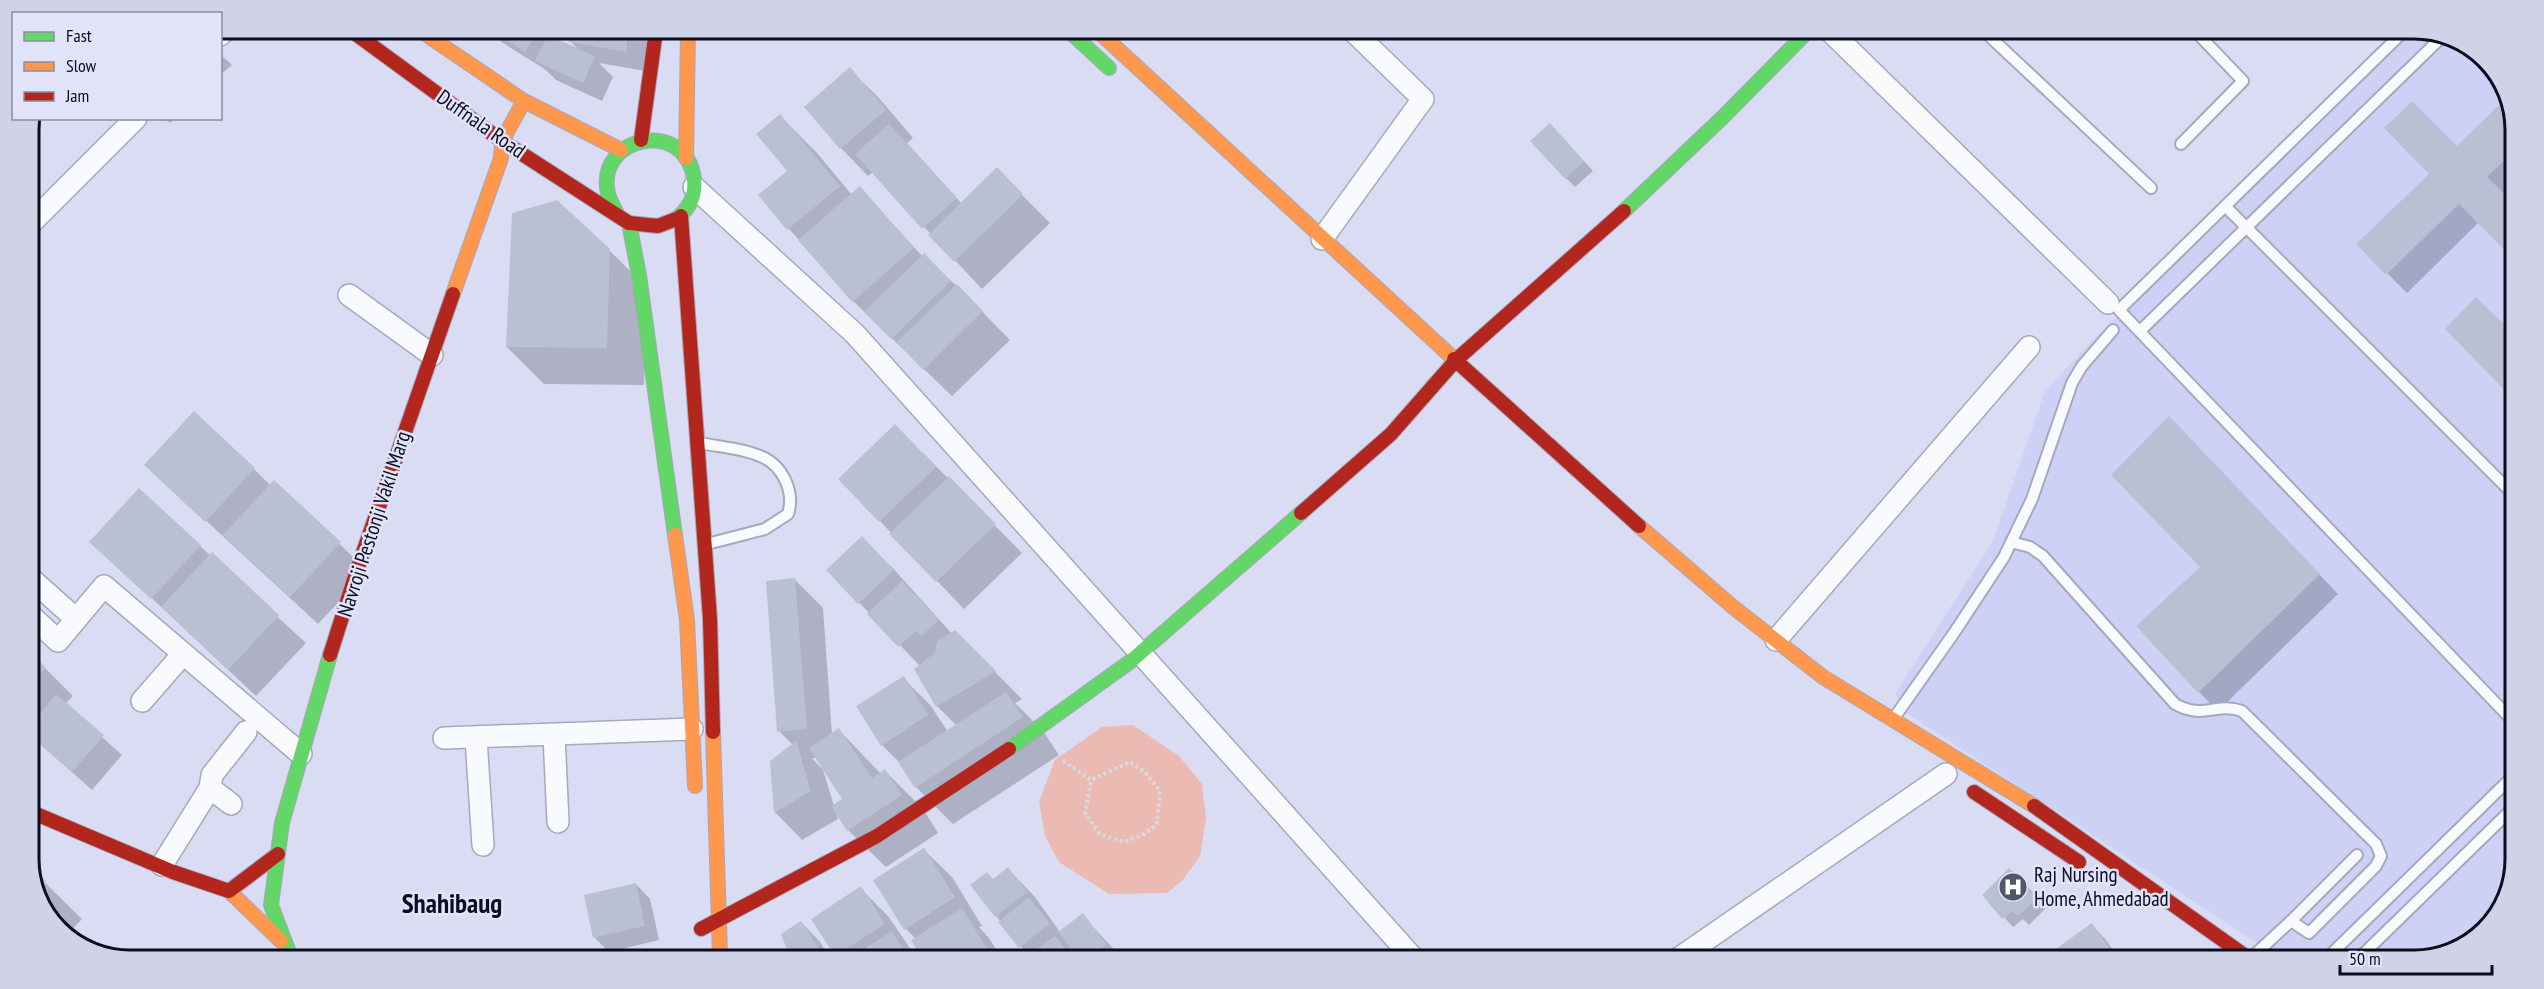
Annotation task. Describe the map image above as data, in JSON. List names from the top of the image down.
{
  "streets": {
    "main road": ["Duffnala Road", "Navroji Pestonji Vakil Marg"]
  },
  "crossings": [
    ["Duffnala Road", "Navroji Pestonji Vakil Marg"]
  ],
  "districts": ["Shahibaug"],
  "places": {
    "hospital": ["Raj Nursing Home, Ahmedabad"]
  },
  "legend": ["Fast", "Slow", "Jam"],
  "scale_bar": "50 m"
}
